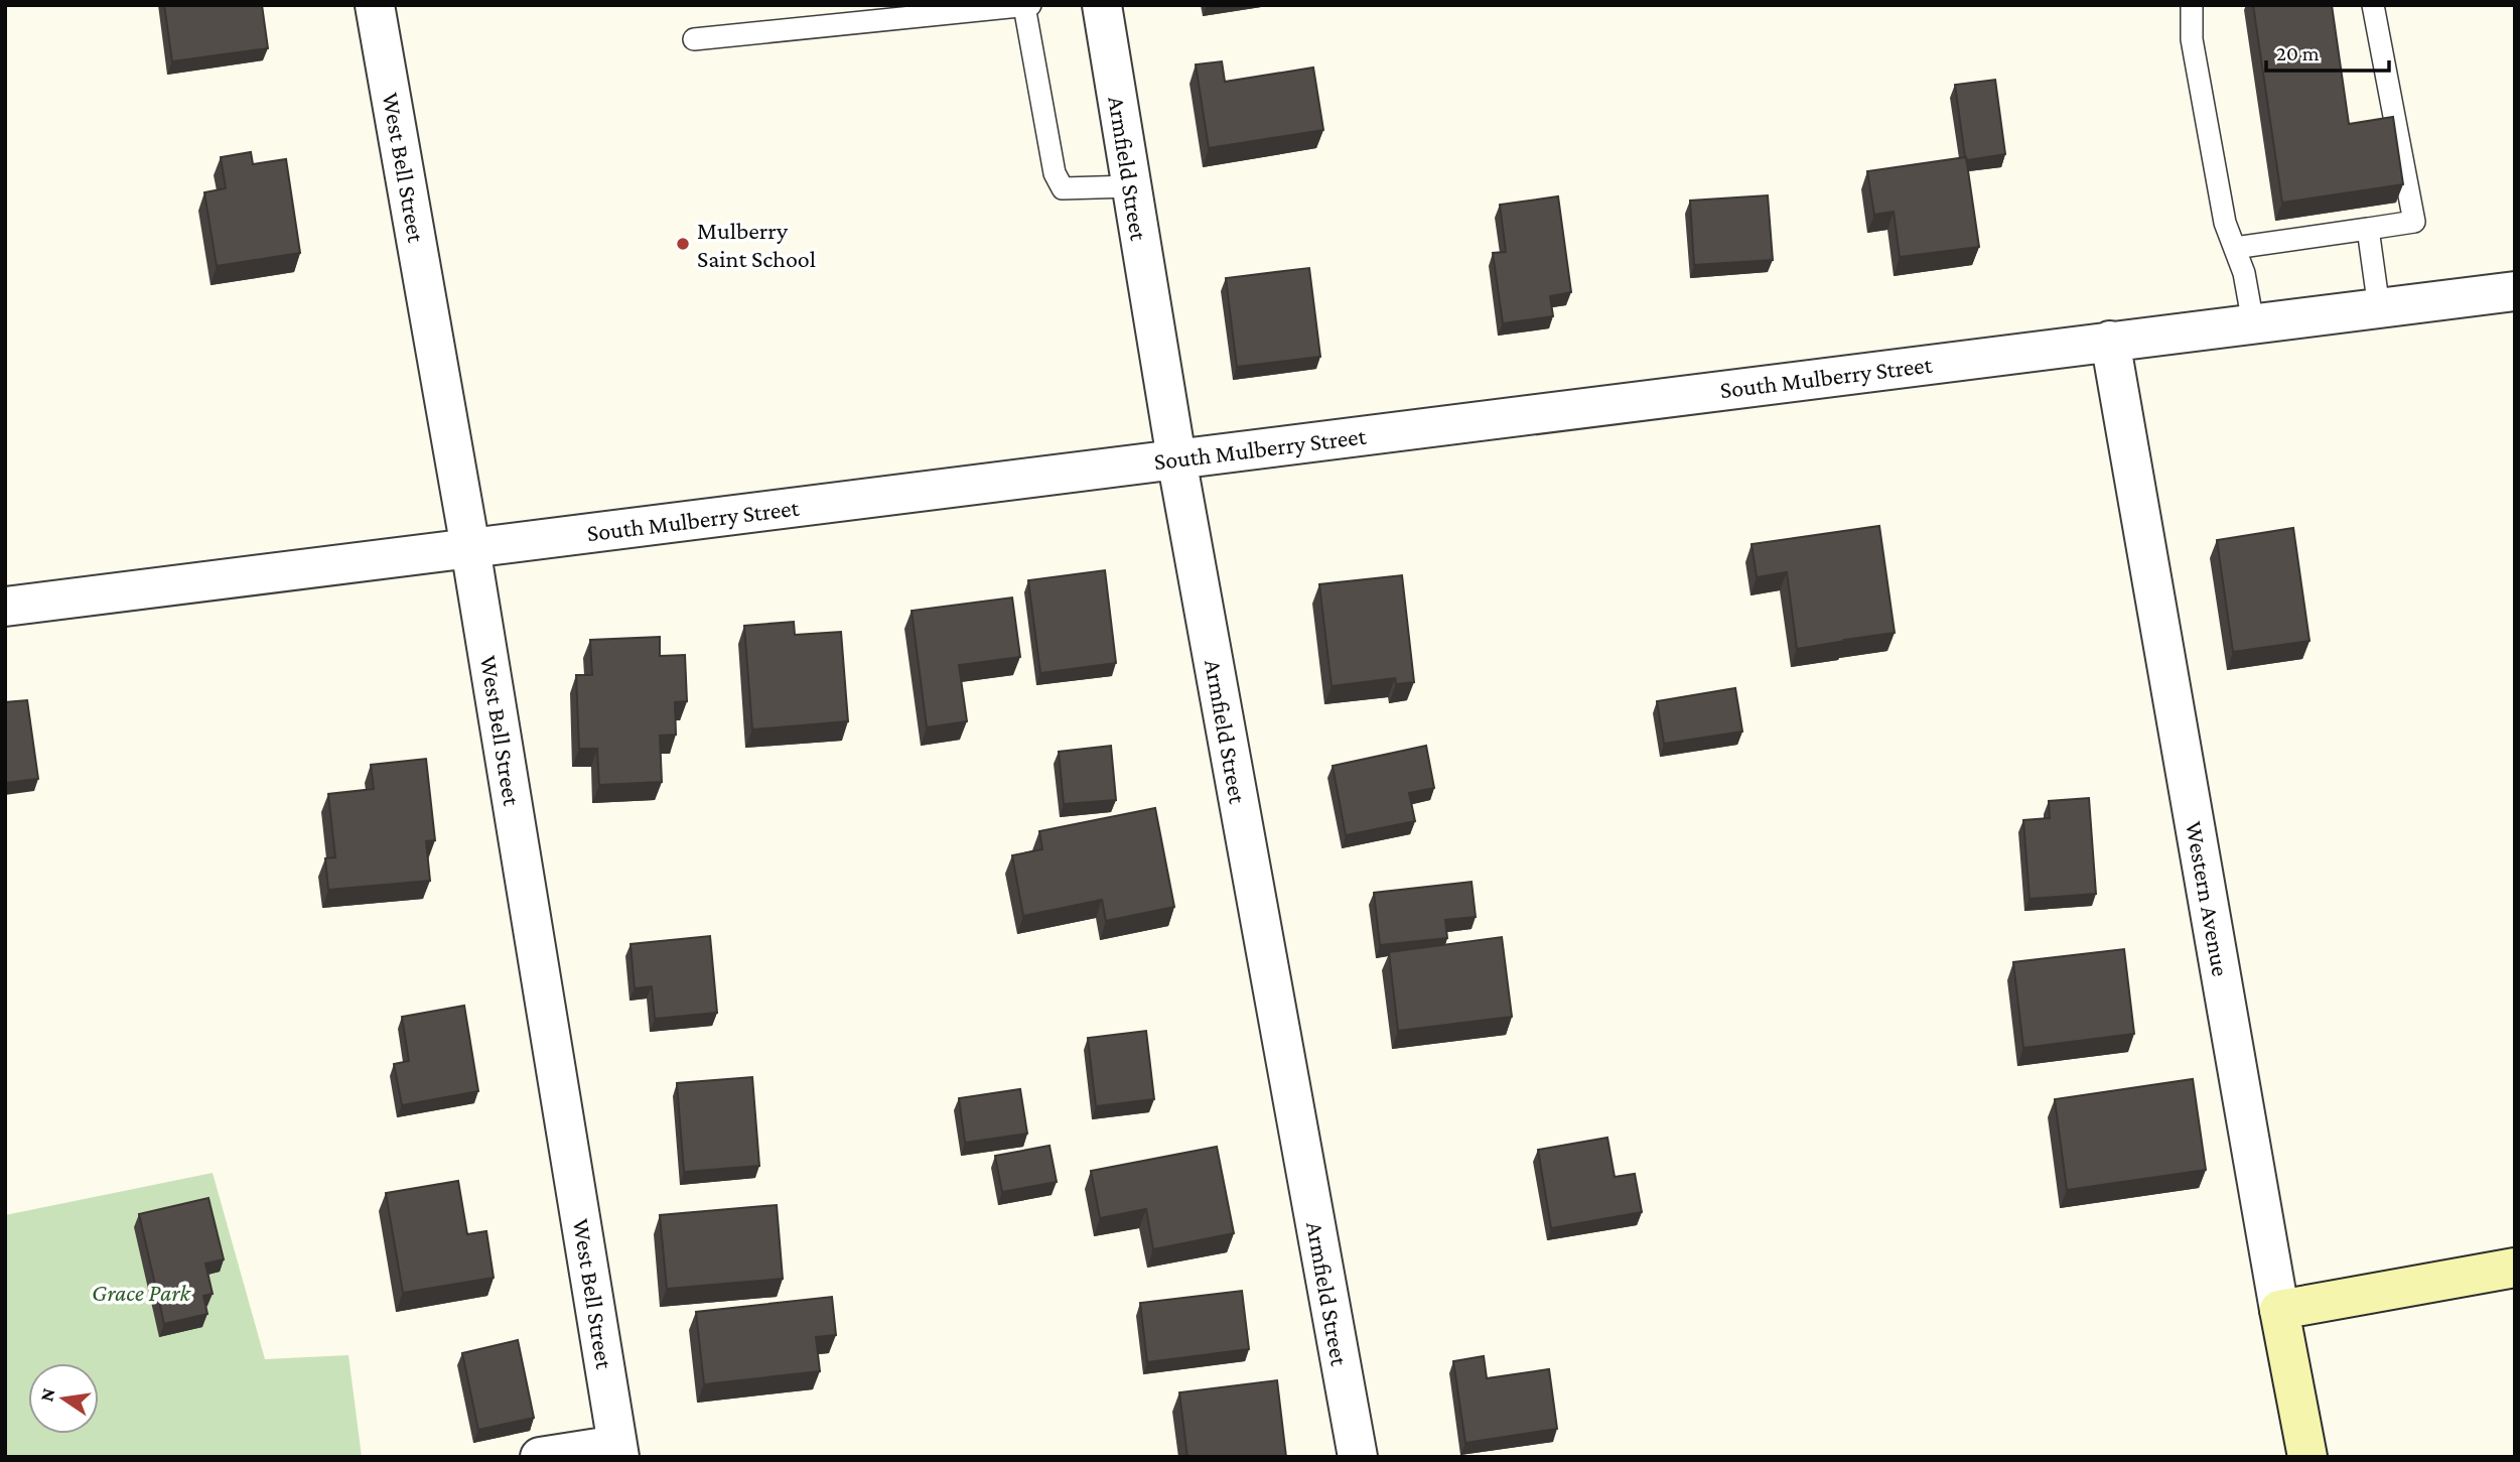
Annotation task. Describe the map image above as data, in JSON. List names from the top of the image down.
{
  "streets": {
    "street": [
      "West Bell Street",
      "Armfield Street",
      "South Mulberry Street",
      "Western Avenue"
    ]
  },
  "crossings": [
    ["West Bell Street", "South Mulberry Street"],
    ["Armfield Street", "South Mulberry Street"],
    ["South Mulberry Street", "Western Avenue"]
  ],
  "parks": ["Grace Park"],
  "places": ["Mulberry Saint School"],
  "scale_bar": "20 m",
  "north": "left"
}
